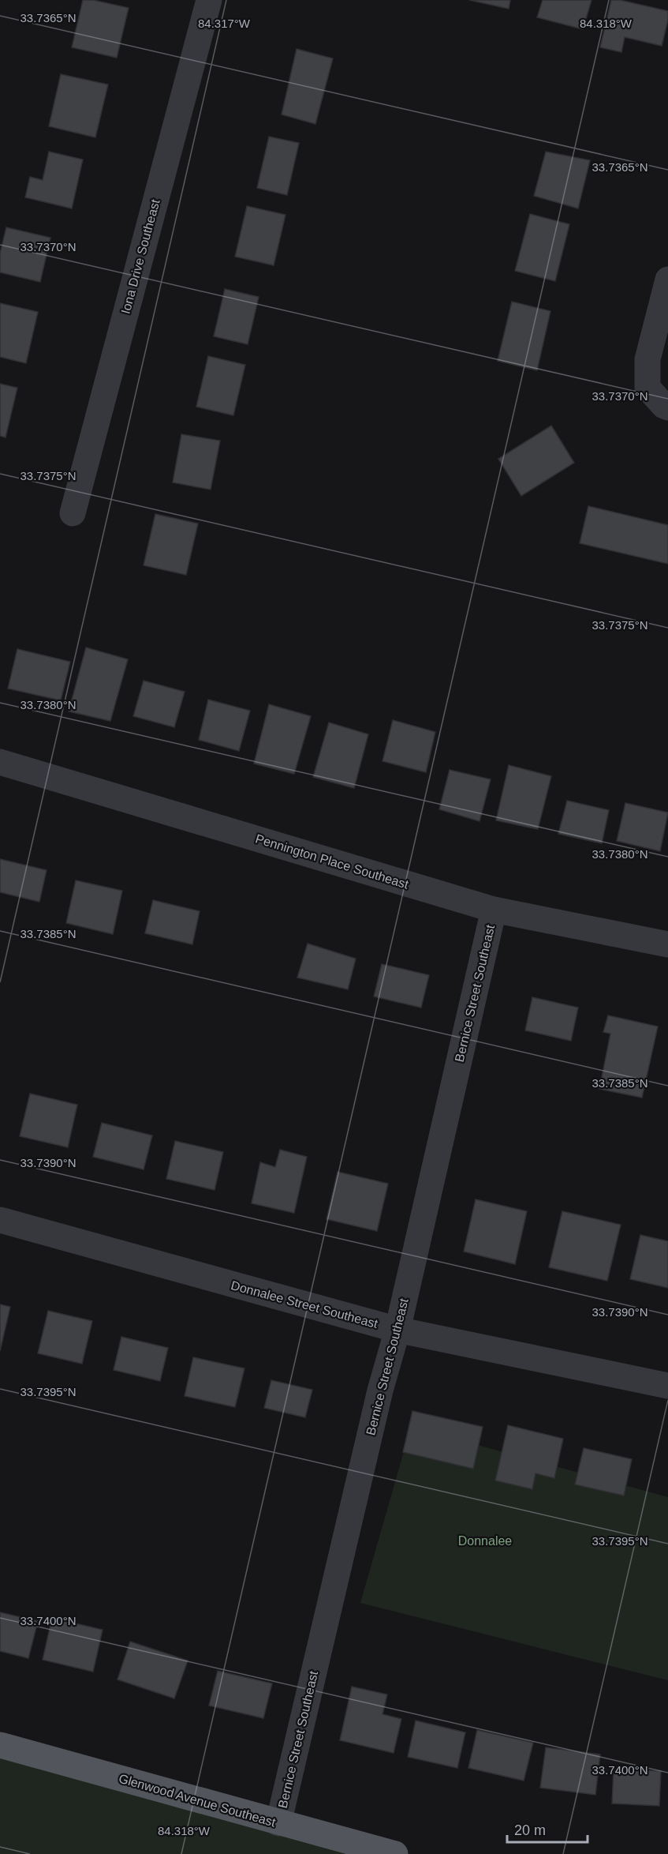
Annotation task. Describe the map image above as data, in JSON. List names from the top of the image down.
{
  "streets": {
    "main road": ["Glenwood Avenue Southeast"],
    "street": [
      "Iona Drive Southeast",
      "Pennington Place Southeast",
      "Bernice Street Southeast",
      "Donnalee Street Southeast"
    ]
  },
  "crossings": [
    ["Pennington Place Southeast", "Bernice Street Southeast"],
    ["Bernice Street Southeast", "Donnalee Street Southeast"],
    ["Bernice Street Southeast", "Glenwood Avenue Southeast"]
  ],
  "parks": ["Donnalee"],
  "scale_bar": "20 m",
  "coordinates": [
    "33.7365°N",
    "84.317°W",
    "84.318°W",
    "33.7370°N",
    "33.7375°N",
    "33.7380°N",
    "33.7385°N",
    "33.7390°N",
    "33.7395°N",
    "33.7400°N"
  ]
}
